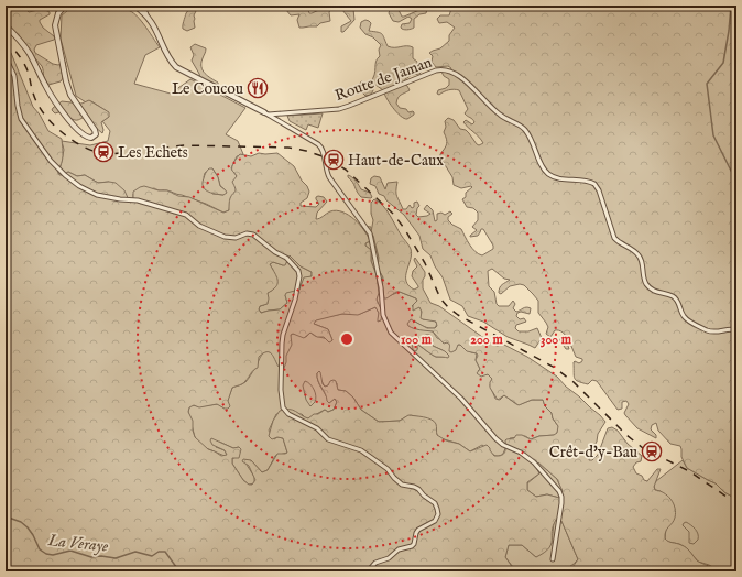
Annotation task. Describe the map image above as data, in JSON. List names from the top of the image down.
{
  "streets": {
    "street": ["Route de Jaman"]
  },
  "water": ["La Veraye"],
  "places": {
    "restaurant": ["Le Coucou"],
    "station": ["Les Echets", "Haut-de-Caux", "Crêt-d'y-Bau"]
  },
  "rings": ["100 m", "200 m", "300 m"]
}
